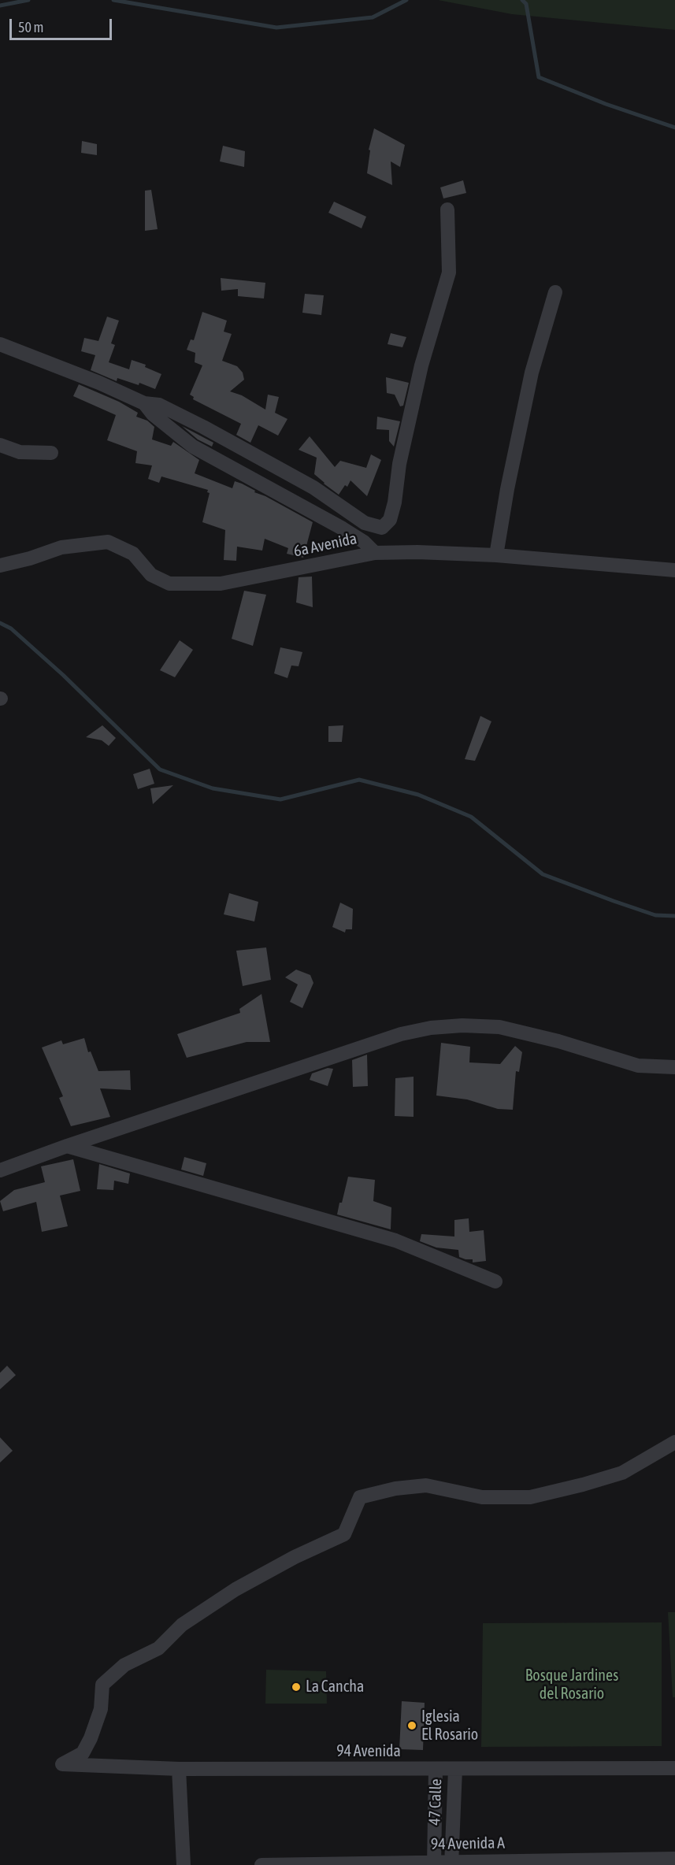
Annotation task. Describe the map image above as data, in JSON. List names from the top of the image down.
{
  "streets": {
    "street": [
      "6a Avenida",
      "94 Avenida",
      "47 Calle",
      "94 Avenida A"
    ]
  },
  "crossings": [
    ["94 Avenida", "47 Calle"],
    ["47 Calle", "94 Avenida A"]
  ],
  "parks": ["Bosque Jardines del Rosario"],
  "places": ["La Cancha", "Iglesia El Rosario"],
  "scale_bar": "50 m"
}
